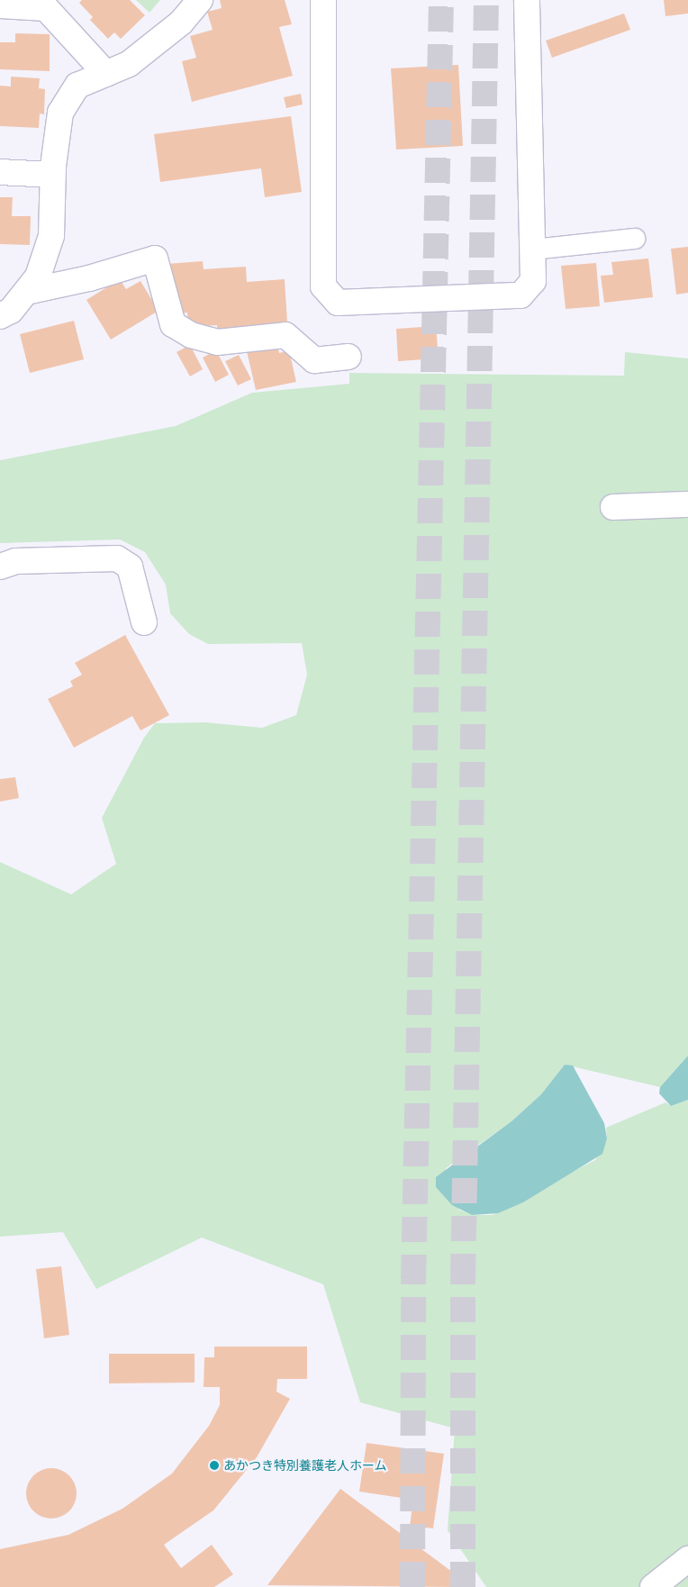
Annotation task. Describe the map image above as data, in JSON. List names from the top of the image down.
{
  "places": ["あかつき特別養護老人ホーム"]
}
